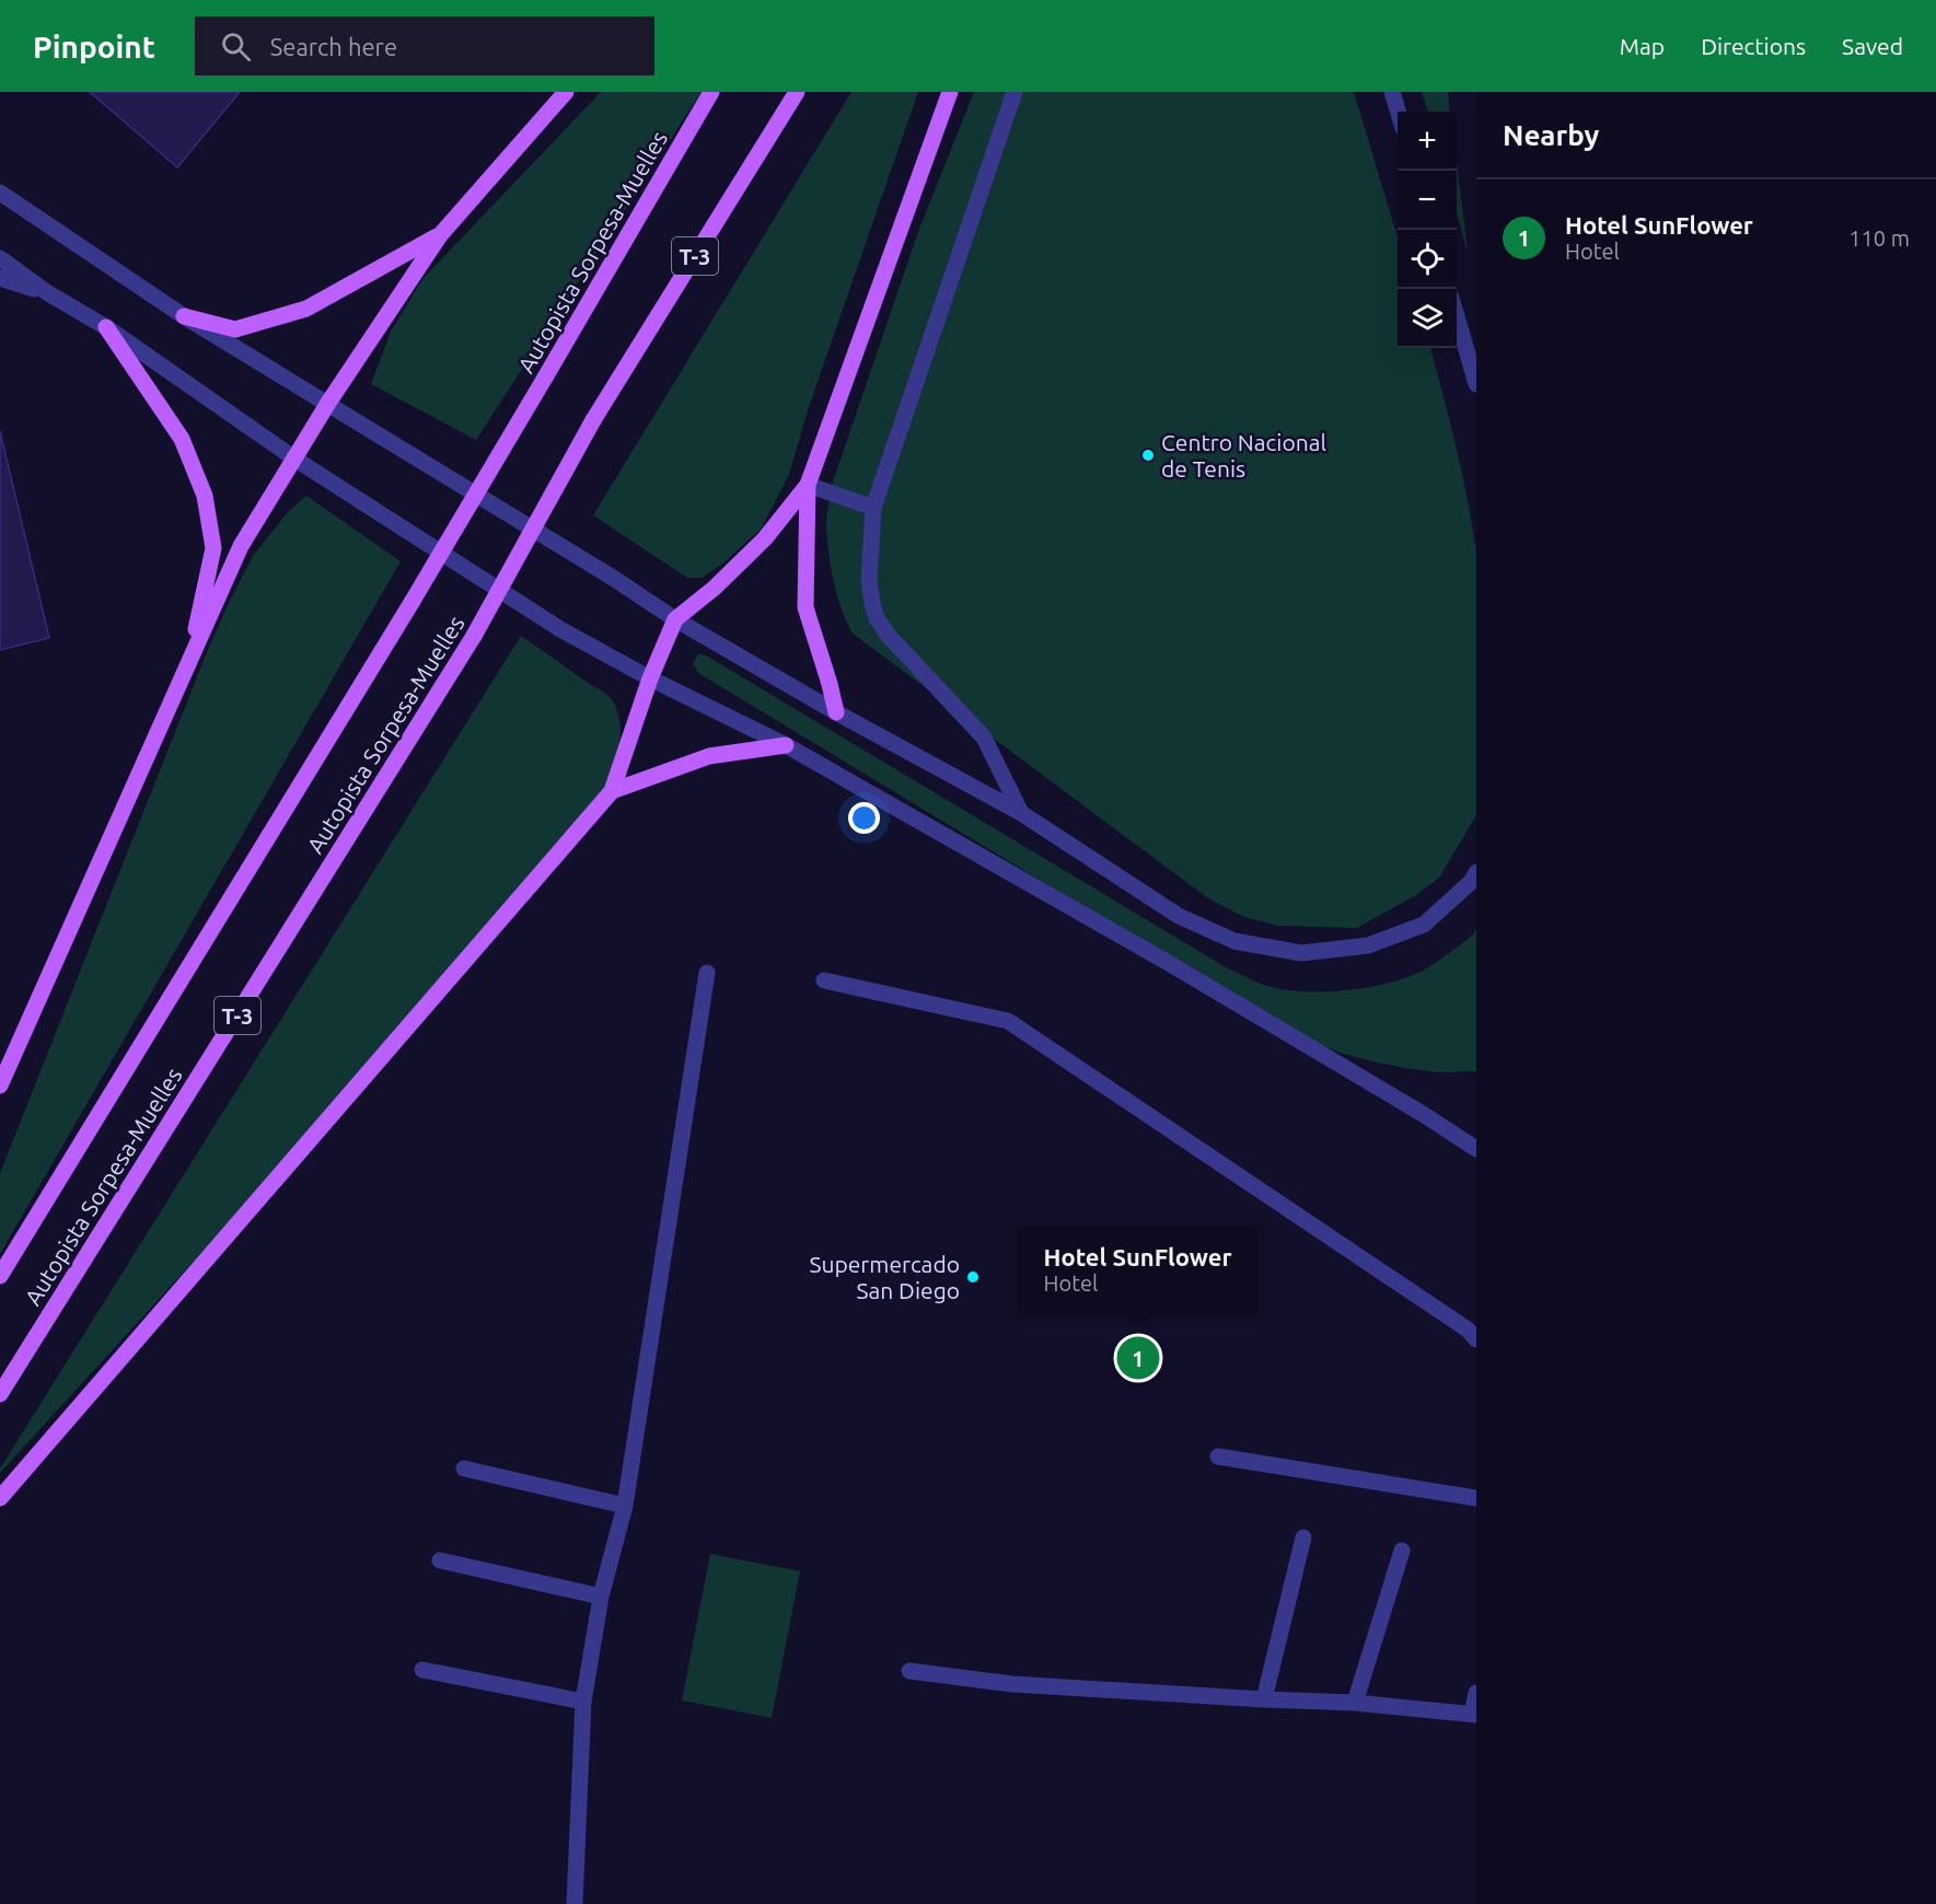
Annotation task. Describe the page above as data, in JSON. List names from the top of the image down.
{
  "streets": {
    "main road": ["Autopista Sorpesa-Muelles", "T-3"]
  },
  "places": ["Centro Nacional de Tenis", "Supermercado San Diego"],
  "page": {
    "header": "Pinpoint",
    "search": "Search here",
    "nav": ["Map", "Directions", "Saved"],
    "heading": "Nearby",
    "map_buttons": ["+", "−"],
    "list": [
      {
        "mark": "1",
        "name": "Hotel SunFlower",
        "note": "Hotel",
        "value": "110 m"
      }
    ],
    "popup": ["Hotel SunFlower", "Hotel"],
    "pins": "1"
  }
}
